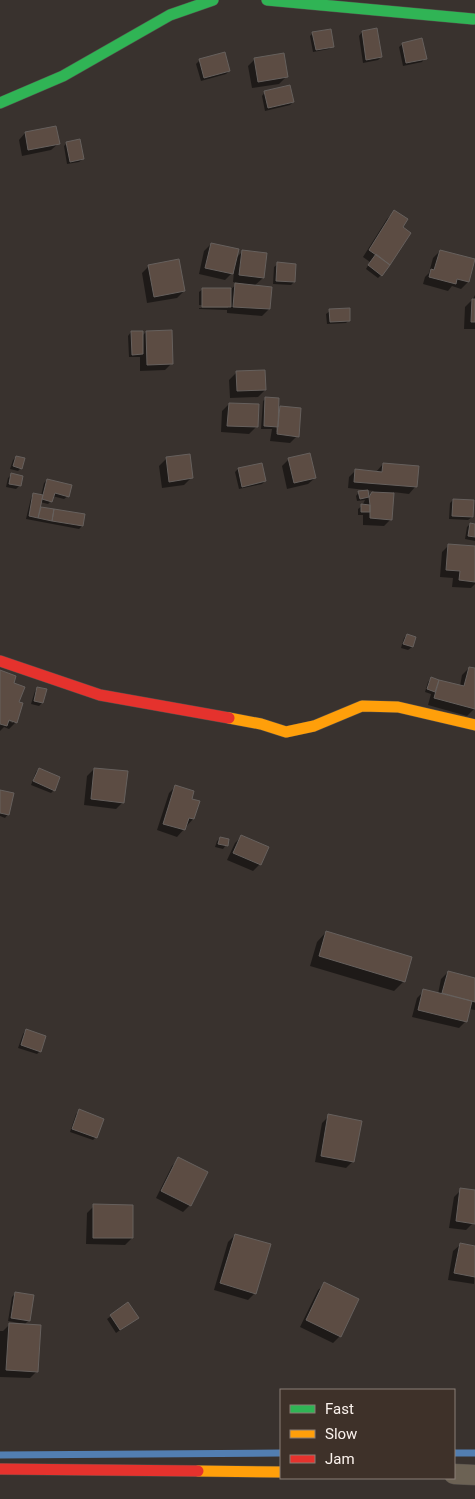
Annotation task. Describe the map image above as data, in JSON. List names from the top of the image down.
{
  "legend": ["Fast", "Slow", "Jam"]
}
